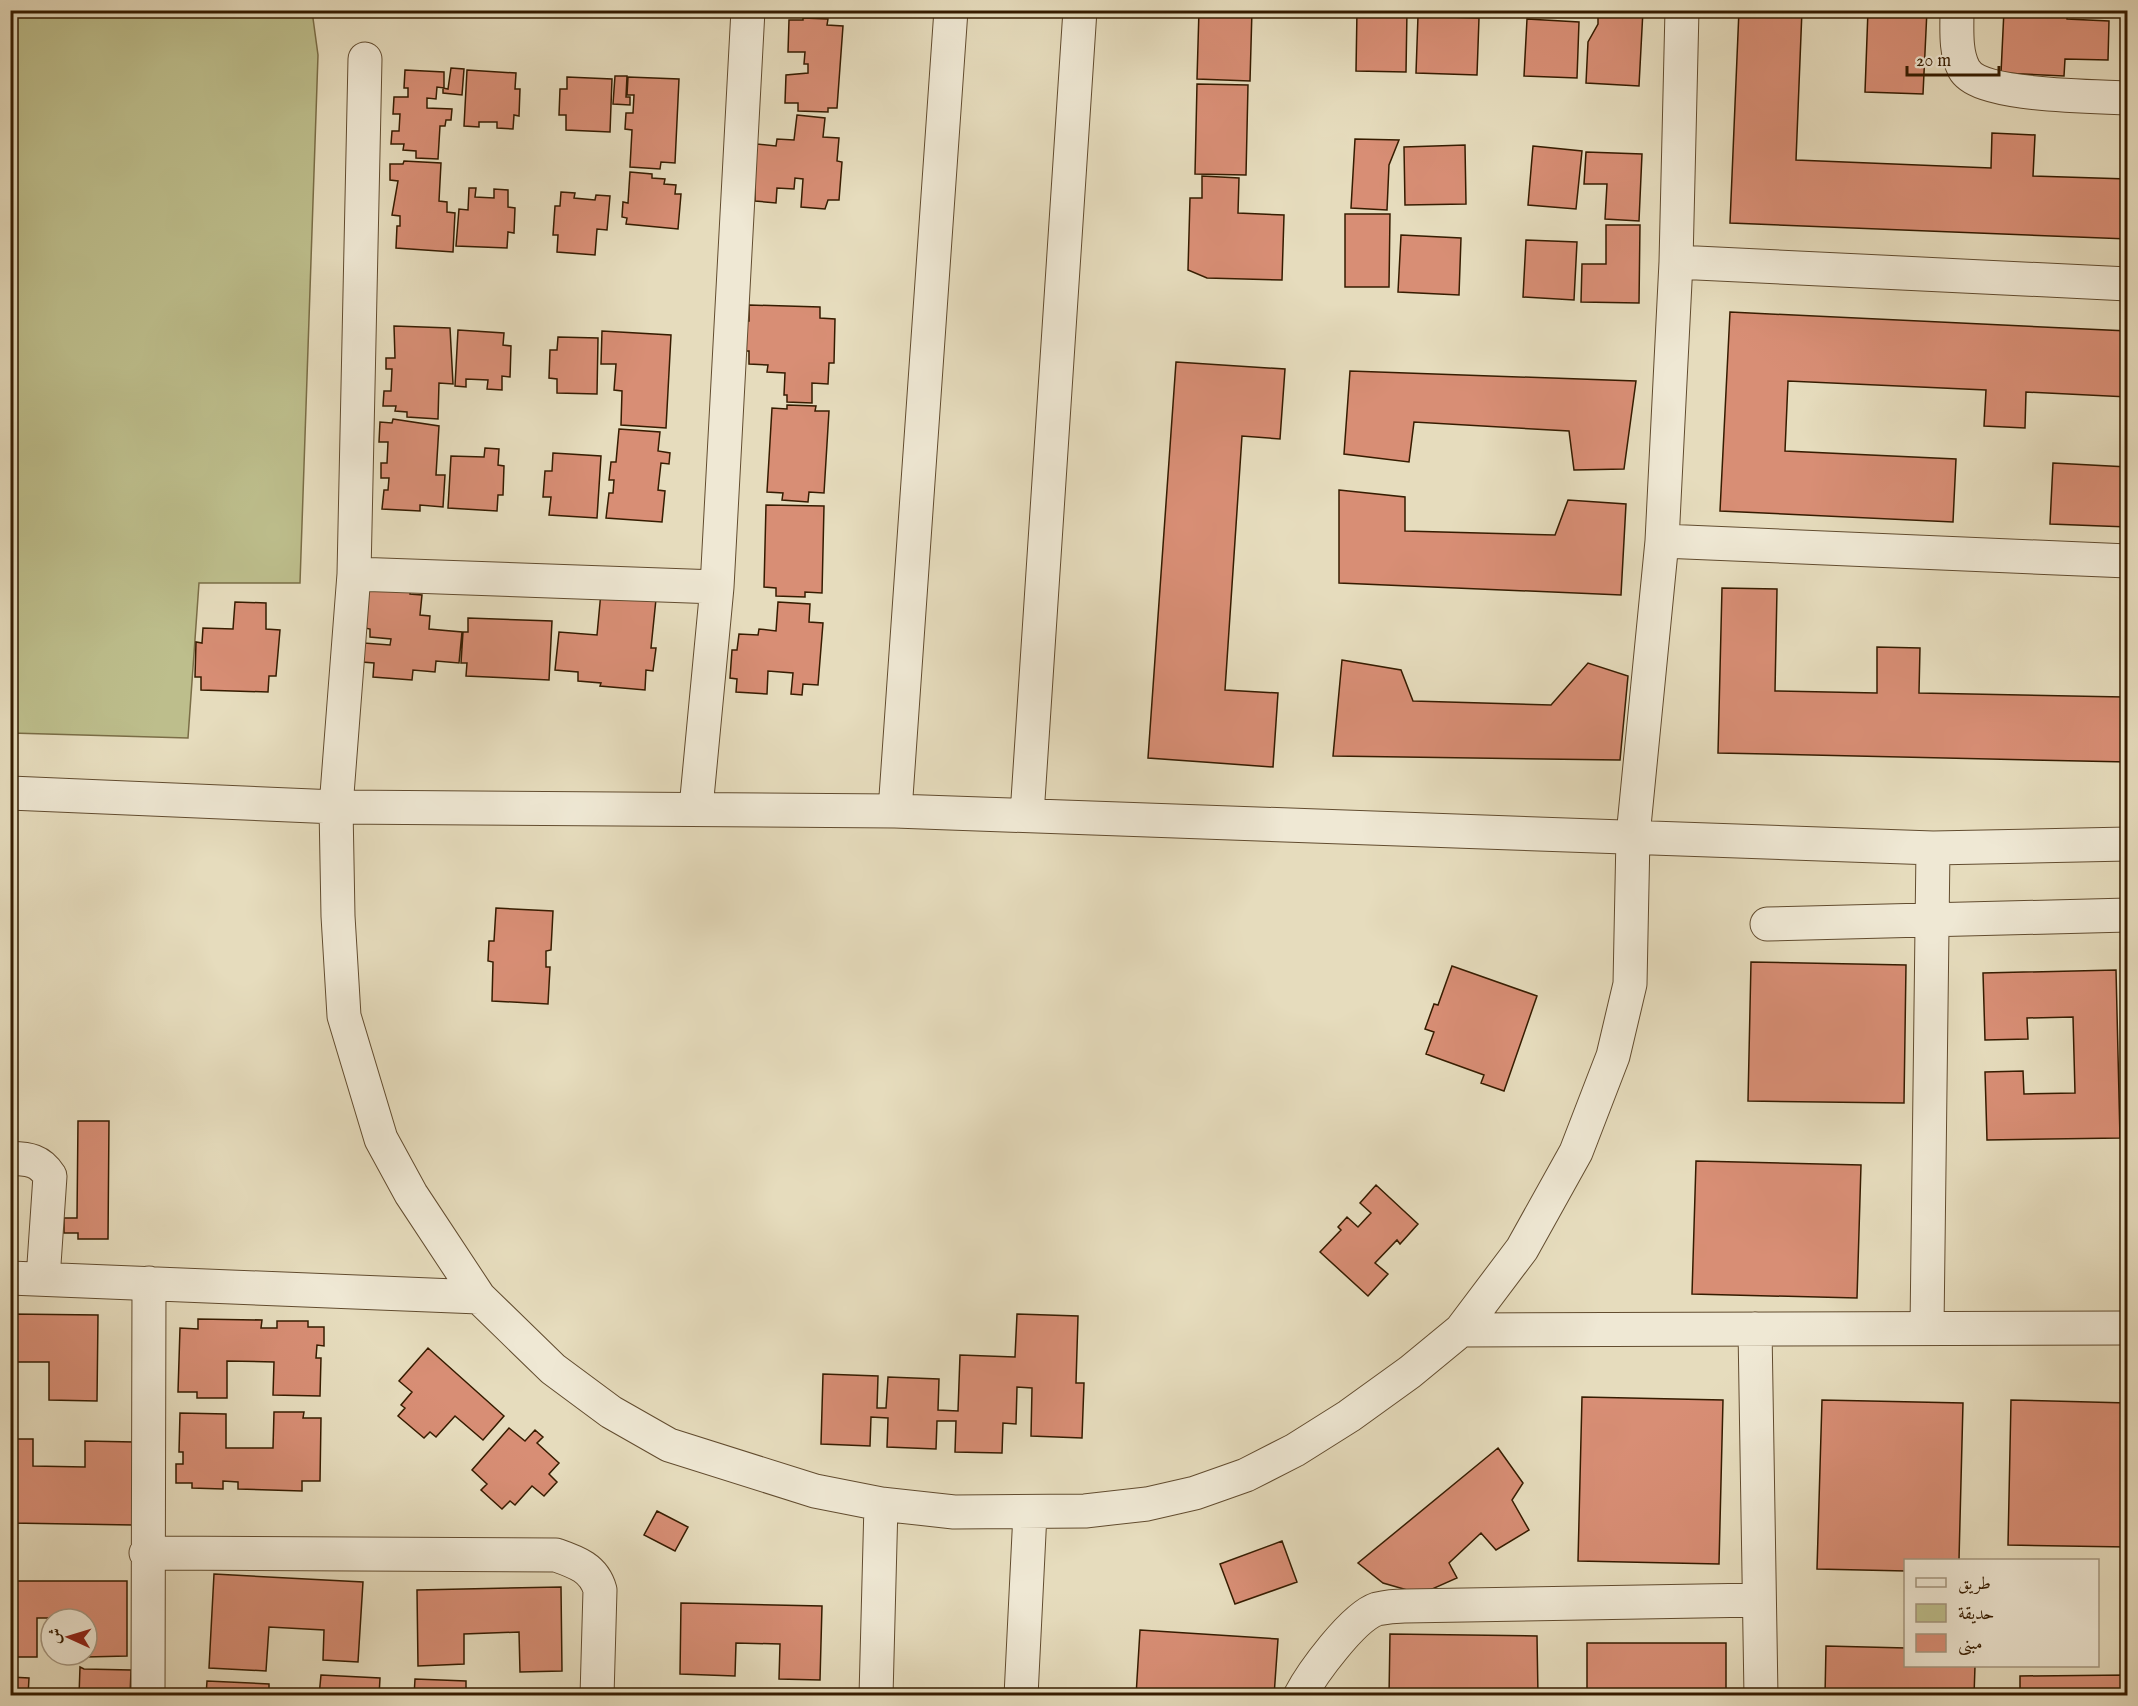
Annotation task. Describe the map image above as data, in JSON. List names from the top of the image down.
{
  "legend": ["طريق", "حديقة", "مبنى"],
  "scale_bar": "20 m",
  "north": "left"
}
